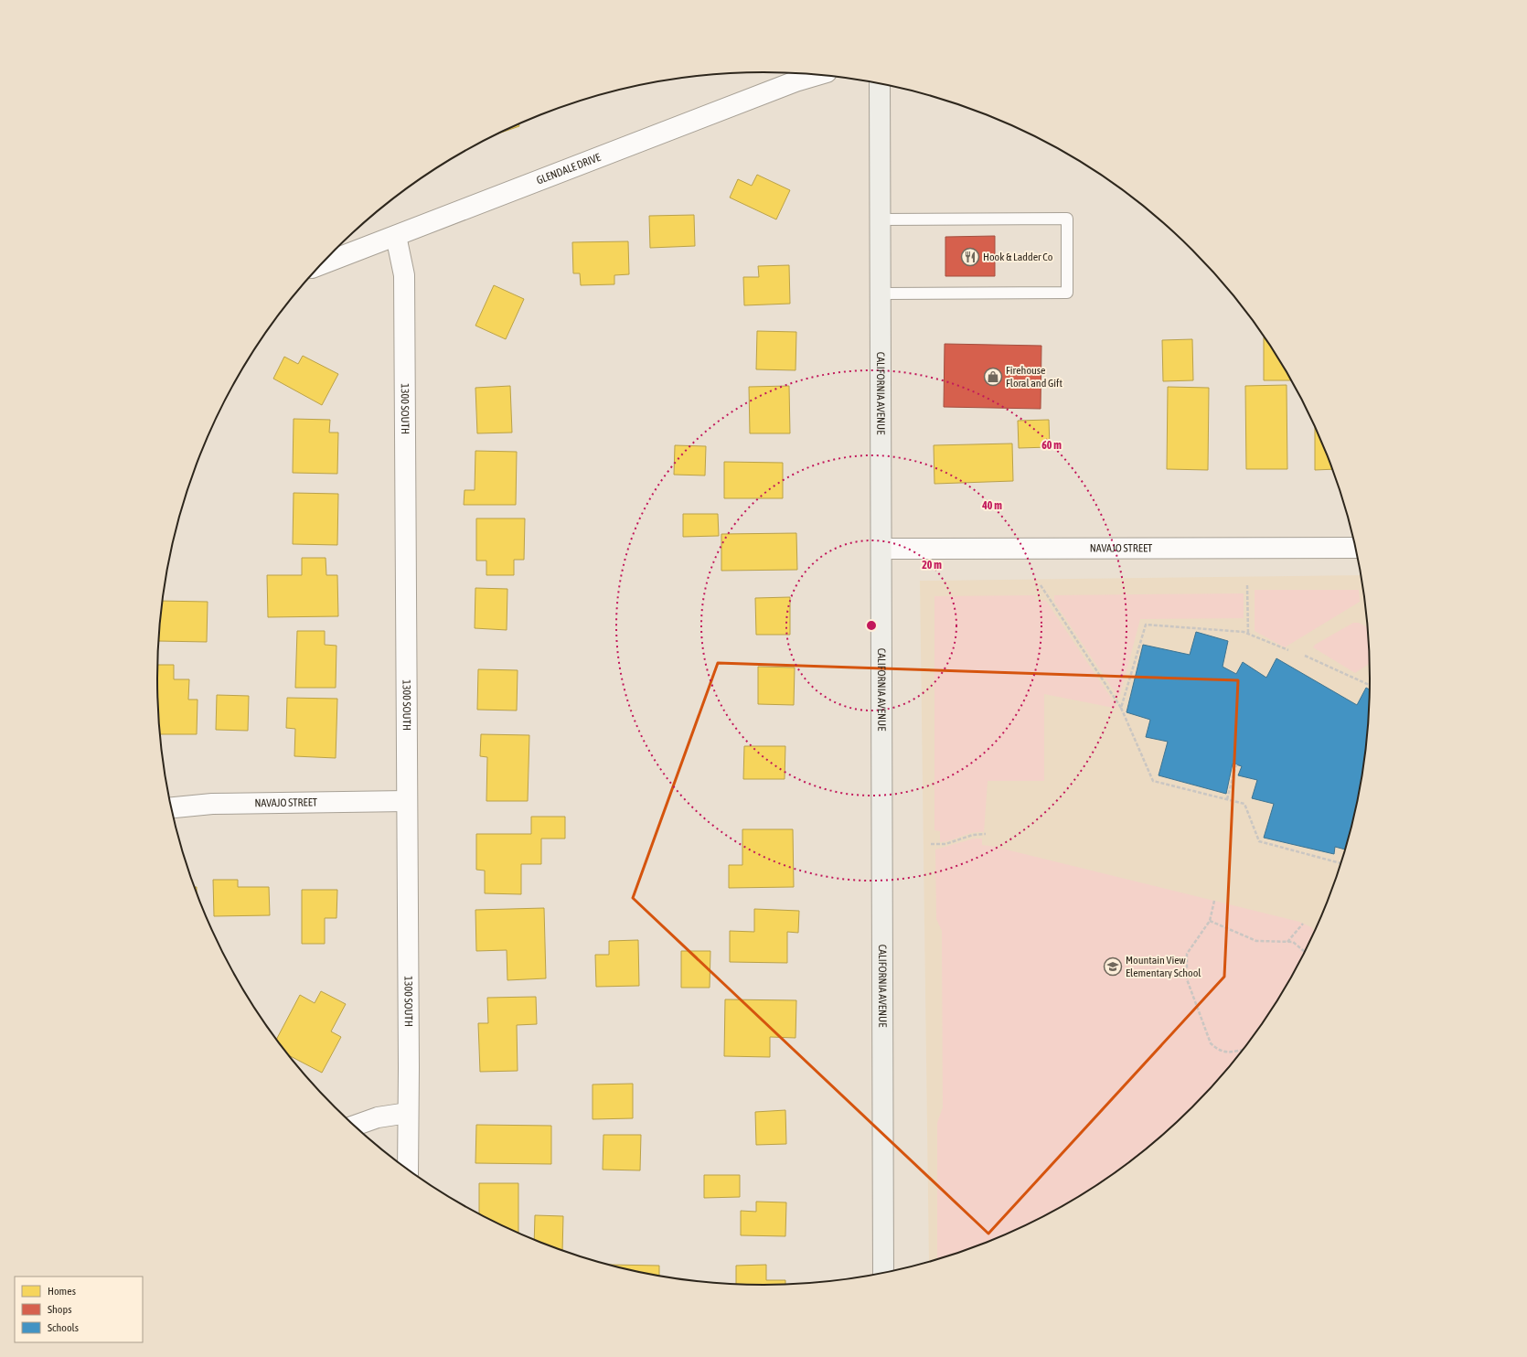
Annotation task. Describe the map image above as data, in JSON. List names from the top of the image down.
{
  "streets": {
    "main road": ["CALIFORNIA AVENUE"],
    "street": ["GLENDALE DRIVE", "1300 SOUTH", "NAVAJO STREET"]
  },
  "crossings": [
    ["GLENDALE DRIVE", "1300 SOUTH"],
    ["CALIFORNIA AVENUE", "NAVAJO STREET"],
    ["1300 SOUTH", "NAVAJO STREET"]
  ],
  "places": {
    "restaurant": ["Hook & Ladder Co"],
    "shop": ["Firehouse Floral and Gift"],
    "school or university": ["Mountain View Elementary School"]
  },
  "legend": ["Homes", "Shops", "Schools"],
  "rings": ["60 m", "40 m", "20 m"]
}
